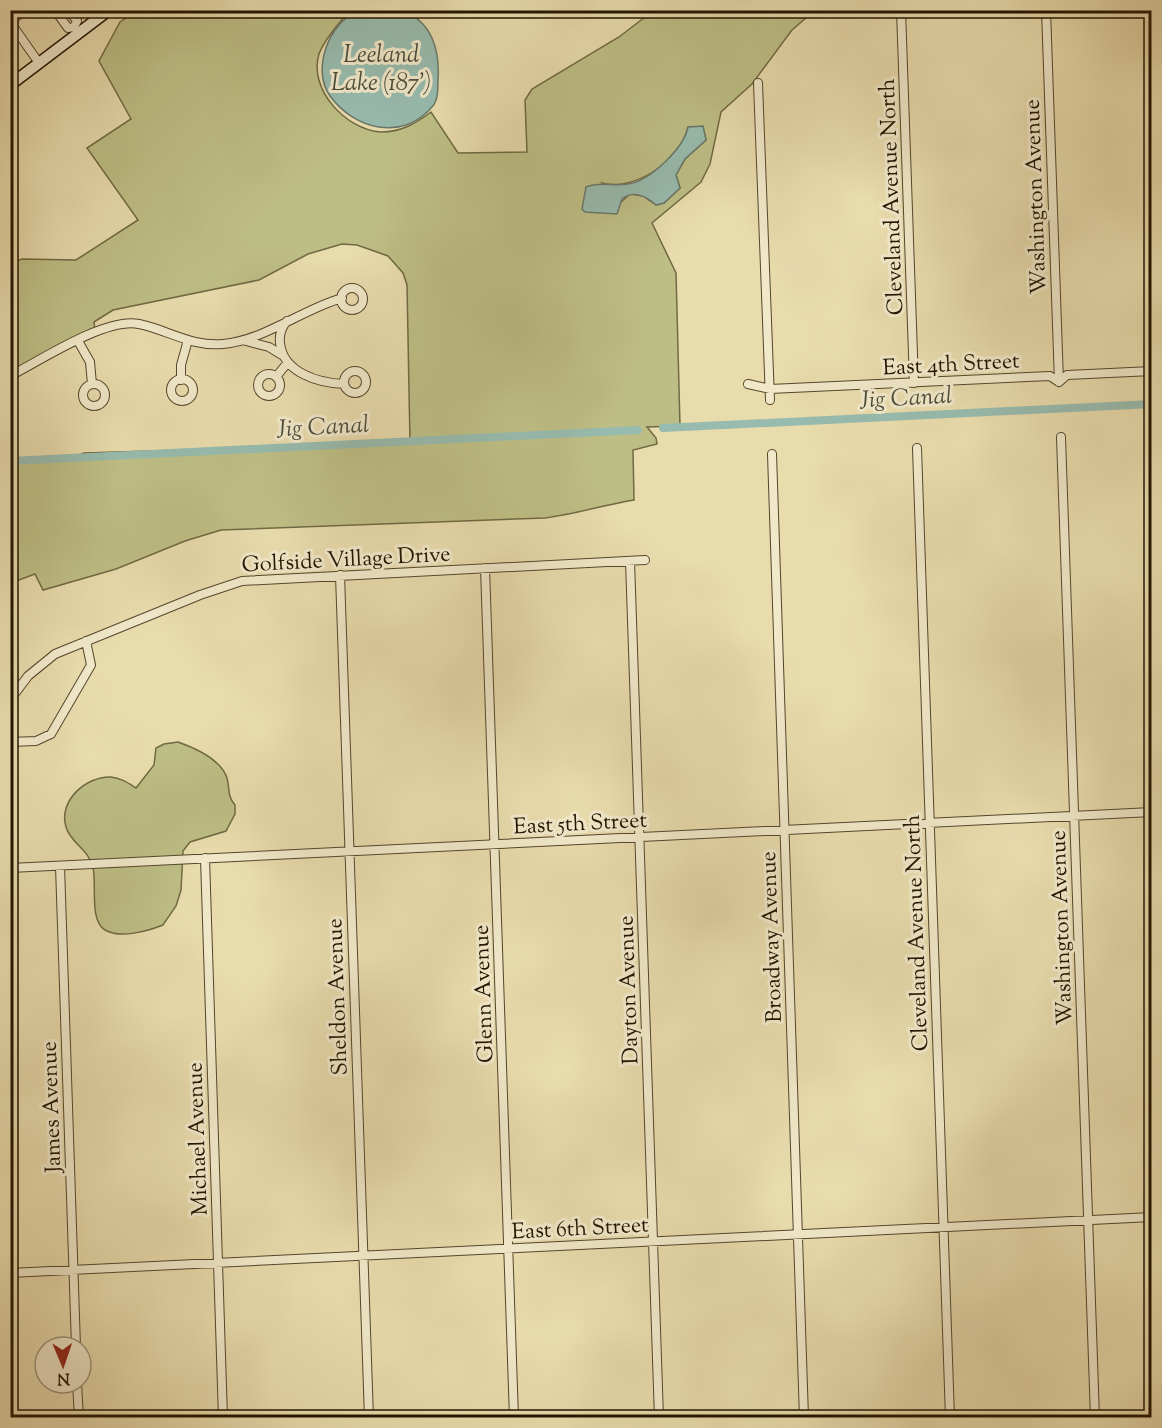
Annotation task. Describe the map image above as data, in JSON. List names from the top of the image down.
{
  "streets": {
    "street": [
      "Cleveland Avenue North",
      "Washington Avenue",
      "East 4th Street",
      "Golfside Village Drive",
      "East 5th Street",
      "Broadway Avenue",
      "Dayton Avenue",
      "Glenn Avenue",
      "Sheldon Avenue",
      "James Avenue",
      "Michael Avenue",
      "East 6th Street"
    ]
  },
  "crossings": [
    ["Cleveland Avenue North", "East 4th Street"],
    ["Cleveland Avenue North", "East 5th Street"],
    ["Cleveland Avenue North", "East 6th Street"],
    ["Washington Avenue", "East 4th Street"],
    ["Washington Avenue", "East 5th Street"],
    ["Washington Avenue", "East 6th Street"],
    ["Golfside Village Drive", "Dayton Avenue"],
    ["Golfside Village Drive", "Glenn Avenue"],
    ["Golfside Village Drive", "Sheldon Avenue"],
    ["East 5th Street", "Broadway Avenue"],
    ["East 5th Street", "Dayton Avenue"],
    ["East 5th Street", "Glenn Avenue"],
    ["East 5th Street", "Sheldon Avenue"],
    ["East 5th Street", "James Avenue"],
    ["East 5th Street", "Michael Avenue"],
    ["Broadway Avenue", "East 6th Street"],
    ["Dayton Avenue", "East 6th Street"],
    ["Glenn Avenue", "East 6th Street"],
    ["Sheldon Avenue", "East 6th Street"],
    ["James Avenue", "East 6th Street"],
    ["Michael Avenue", "East 6th Street"]
  ],
  "water": ["Leeland Lake (187')", "Jig Canal"],
  "north": "bottom"
}
